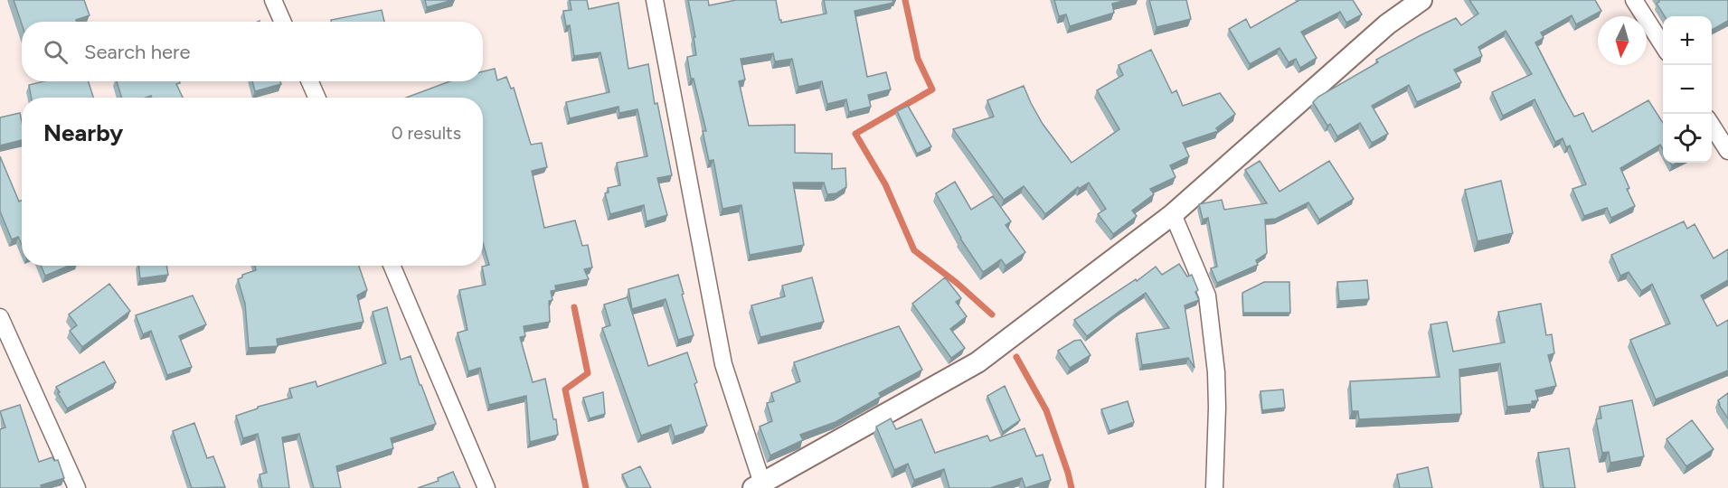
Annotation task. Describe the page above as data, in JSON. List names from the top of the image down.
{
  "north": "bottom",
  "page": {
    "map_buttons": ["+", "−"],
    "search": "Search here",
    "heading": ["Nearby", "0 results"]
  }
}
